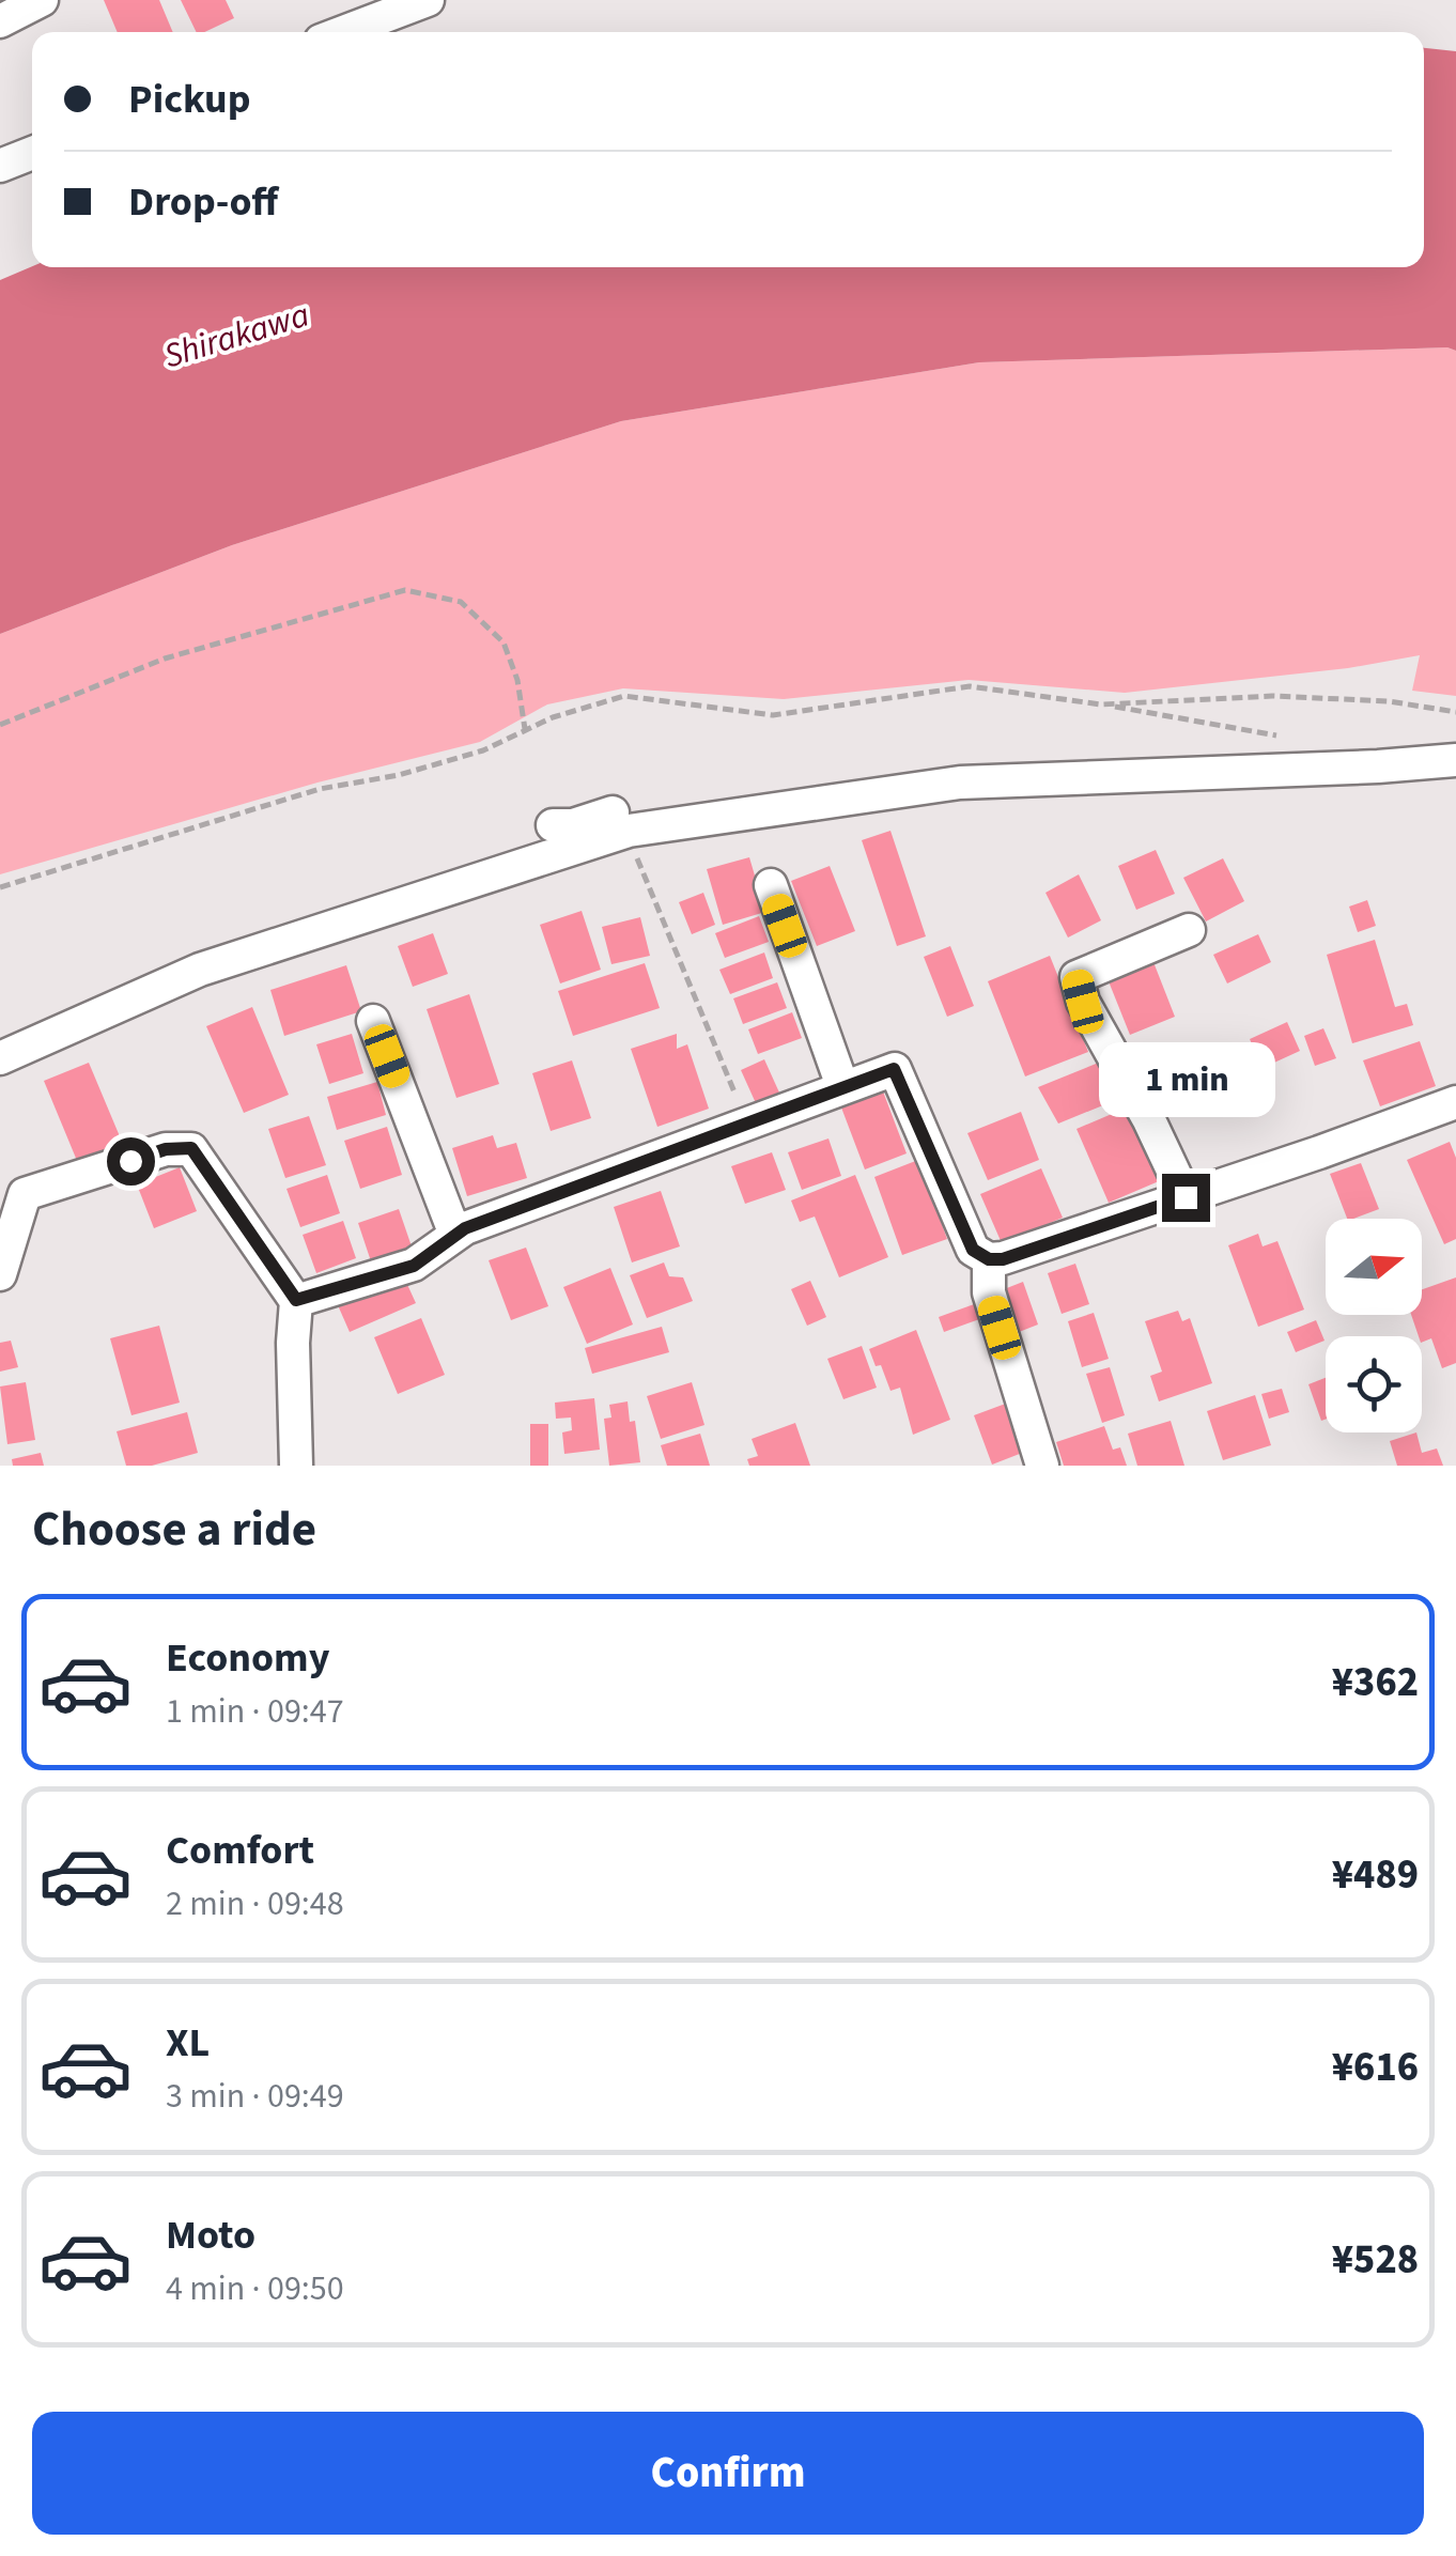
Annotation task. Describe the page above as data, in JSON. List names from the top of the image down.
{
  "water": ["Shirakawa"],
  "north": "right",
  "page": {
    "banner": ["Pickup", "Drop-off"],
    "bubble": "1 min",
    "heading": "Choose a ride",
    "list": [
      {
        "name": "Economy",
        "note": "1 min · 09:47",
        "value": "¥362"
      },
      {
        "name": "Comfort",
        "note": "2 min · 09:48",
        "value": "¥489"
      },
      {
        "name": "XL",
        "note": "3 min · 09:49",
        "value": "¥616"
      },
      {
        "name": "Moto",
        "note": "4 min · 09:50",
        "value": "¥528"
      }
    ],
    "buttons": "Confirm"
  }
}
